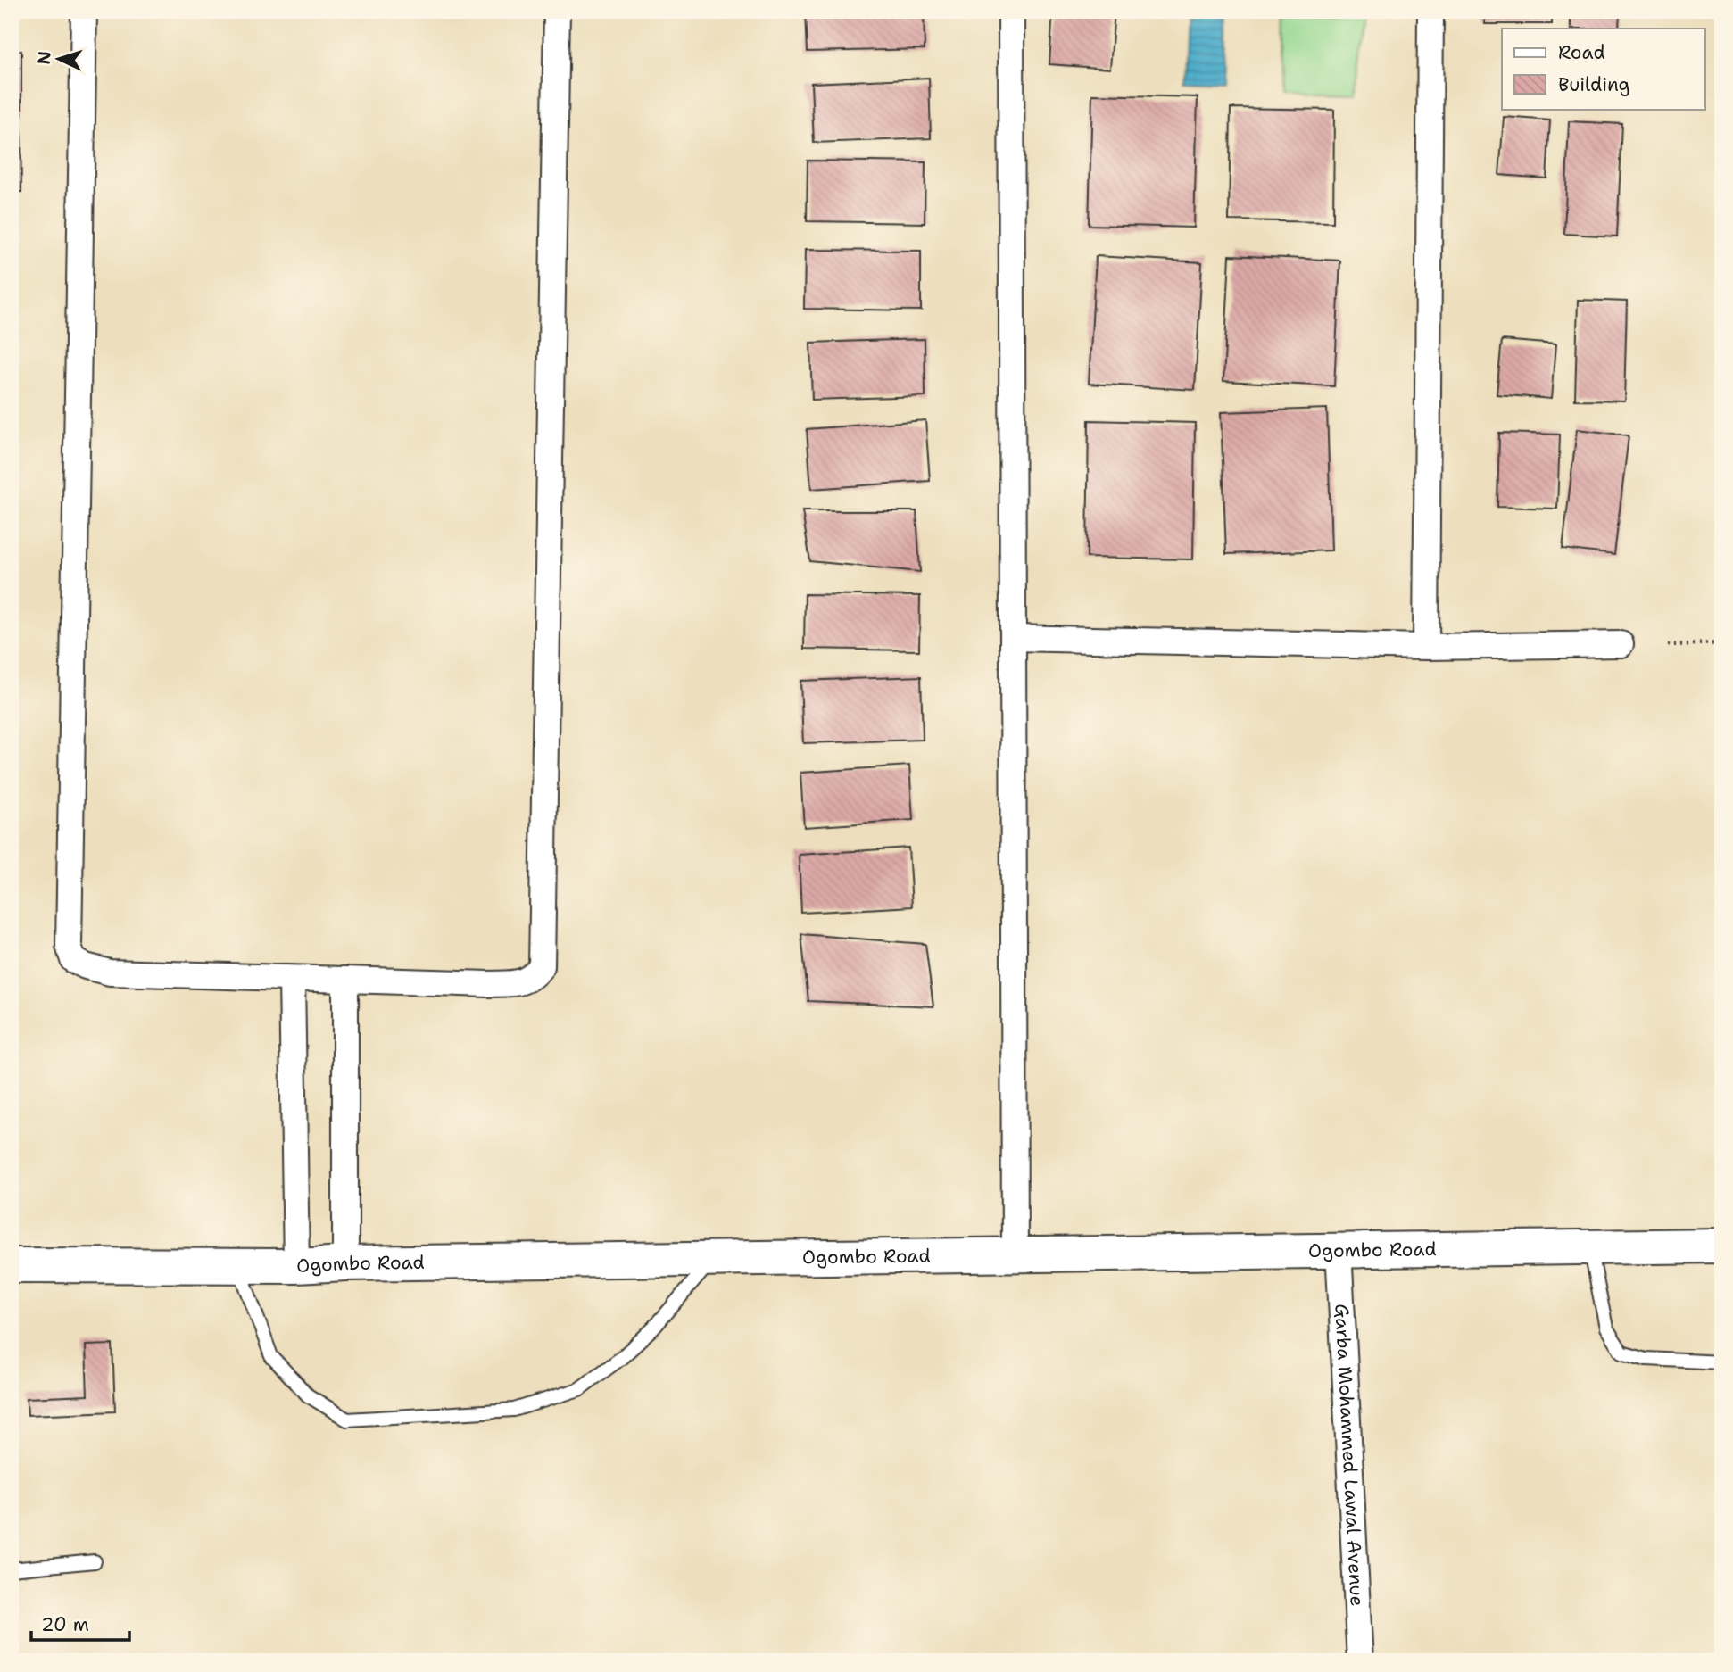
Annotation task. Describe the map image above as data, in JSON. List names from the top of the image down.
{
  "streets": {
    "main road": ["Ogombo Road"],
    "street": ["Garba Mohammed Lawal Avenue"]
  },
  "crossings": [
    ["Ogombo Road", "Garba Mohammed Lawal Avenue"]
  ],
  "legend": ["Road", "Building"],
  "scale_bar": "20 m",
  "north": "left"
}
